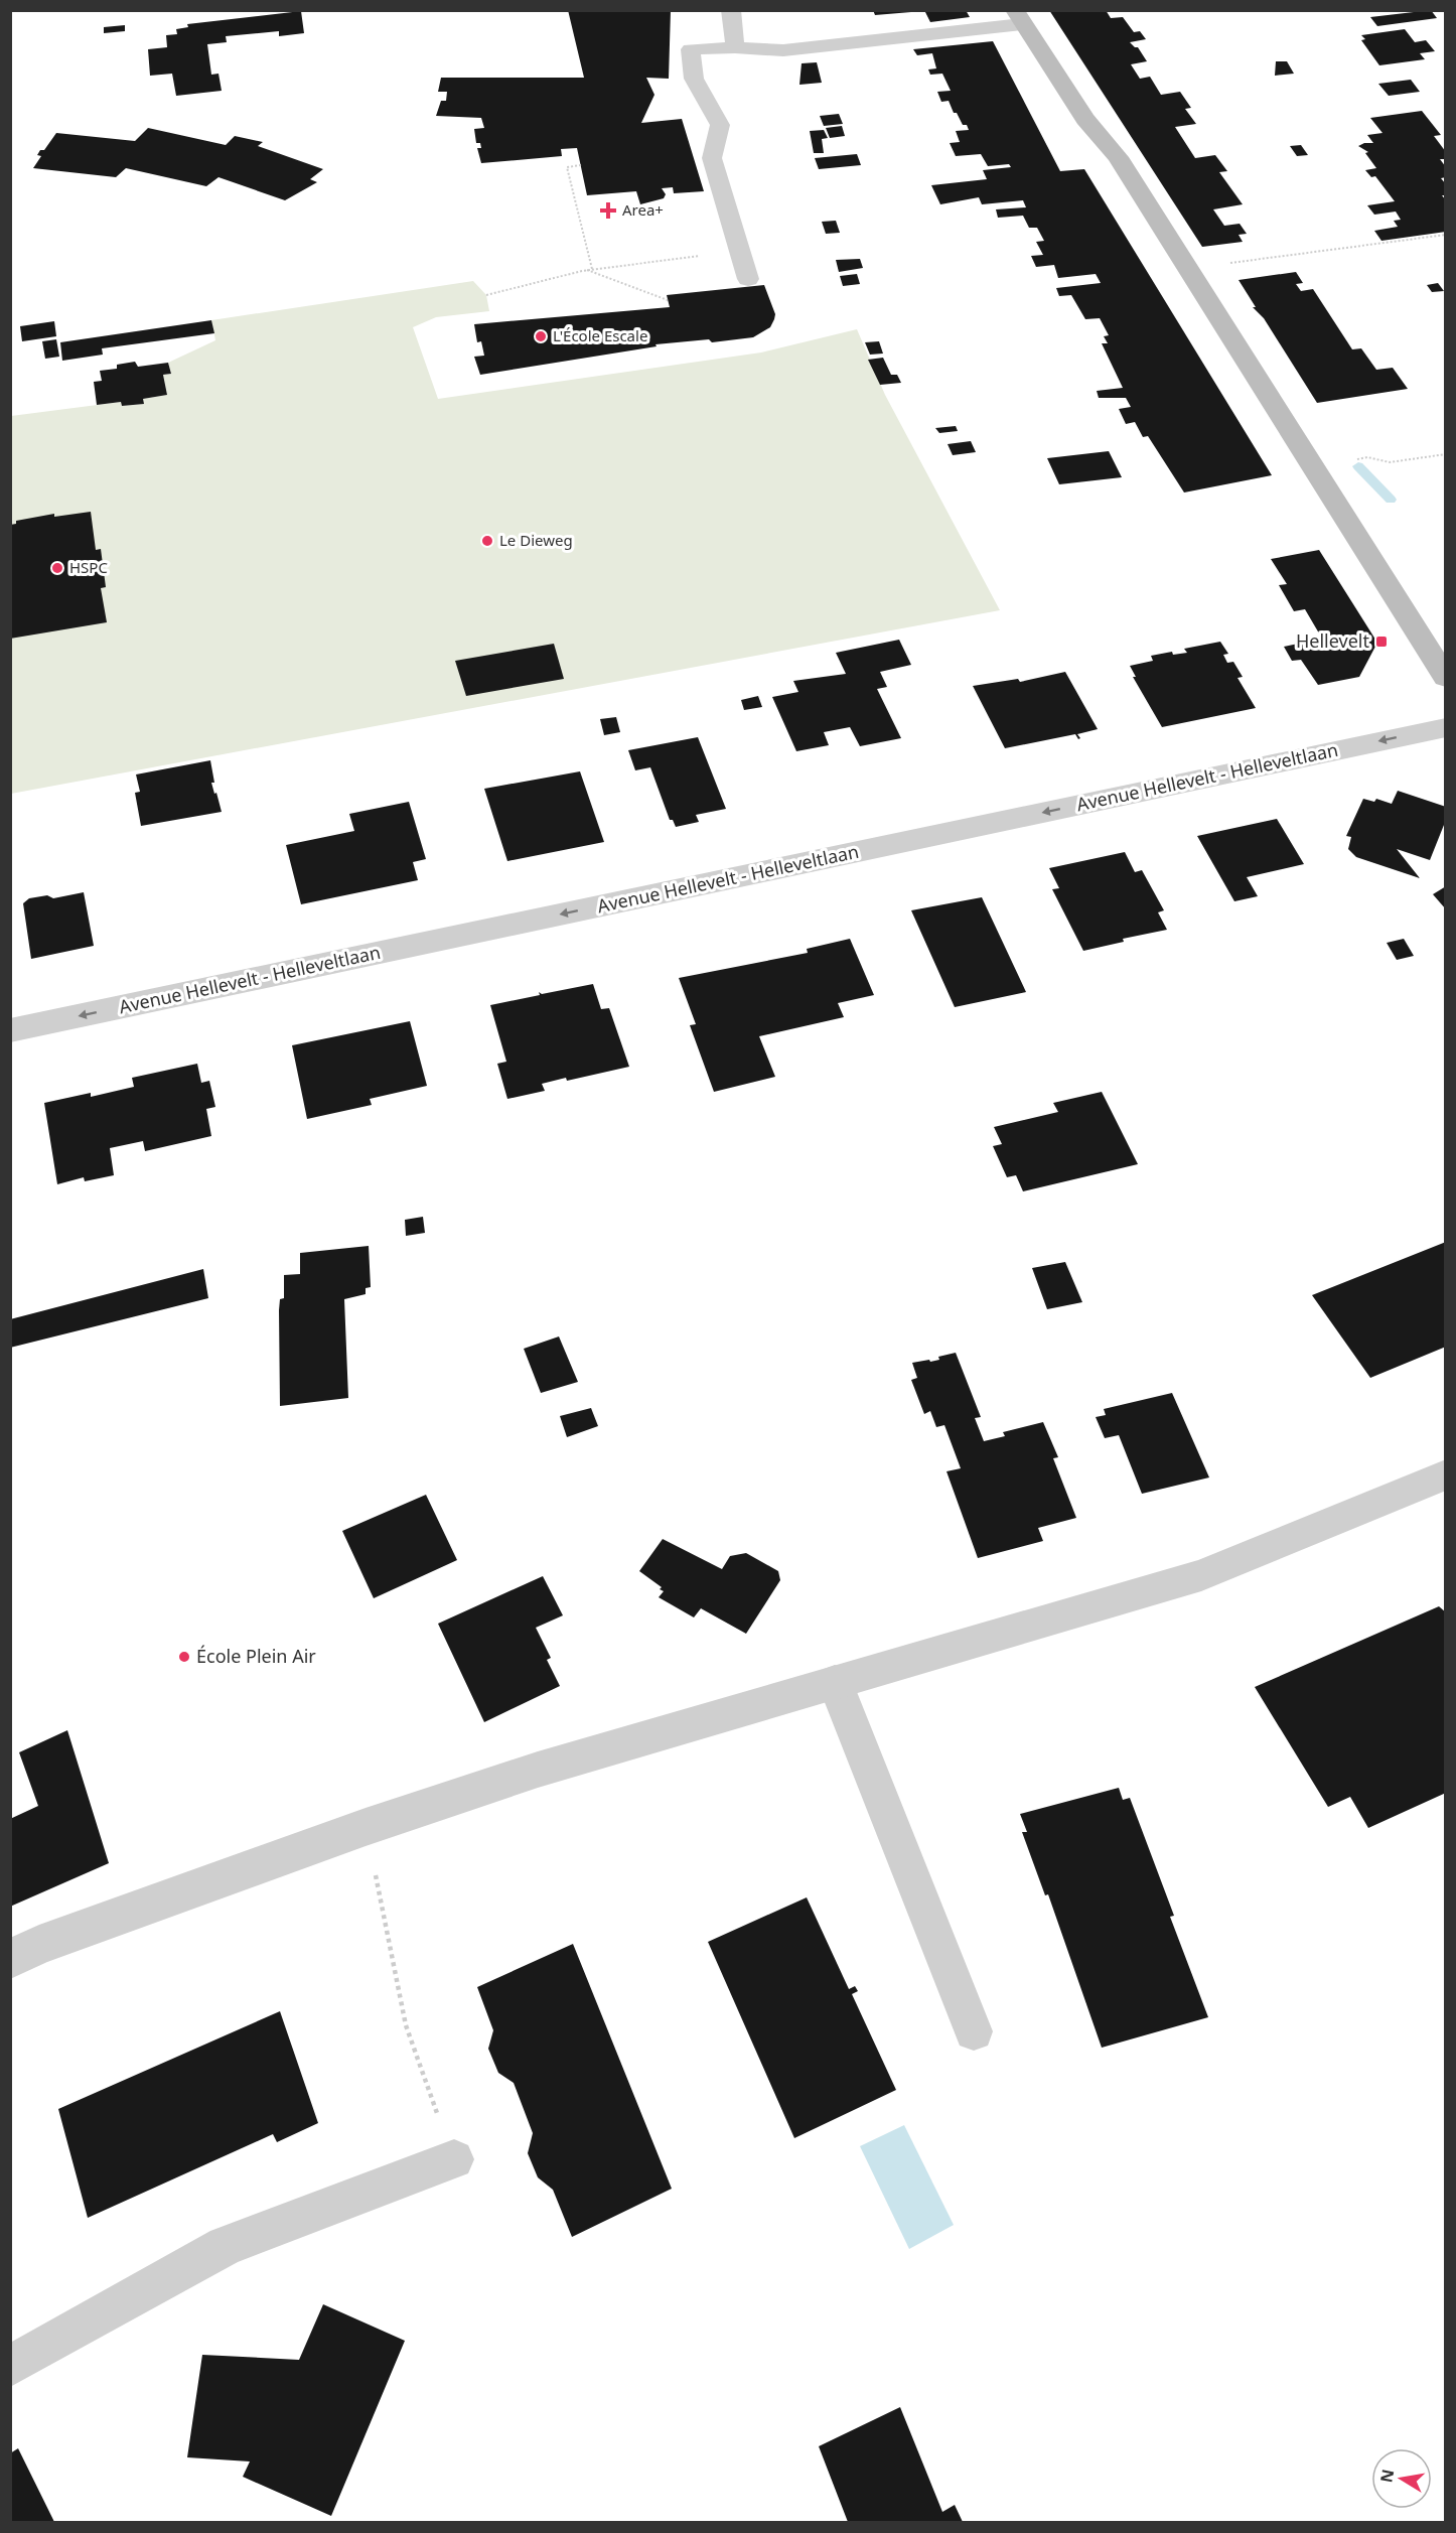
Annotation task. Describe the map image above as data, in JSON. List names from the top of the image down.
{
  "streets": {
    "street": ["Avenue Hellevelt - Helleveltlaan"]
  },
  "one_way": ["Avenue Hellevelt - Helleveltlaan"],
  "places": {
    "health": ["Area+"],
    "other": [
      "L'École Escale",
      "Le Dieweg",
      "HSPC",
      "École Plein Air"
    ],
    "transit": ["Hellevelt"]
  },
  "north": "left"
}
